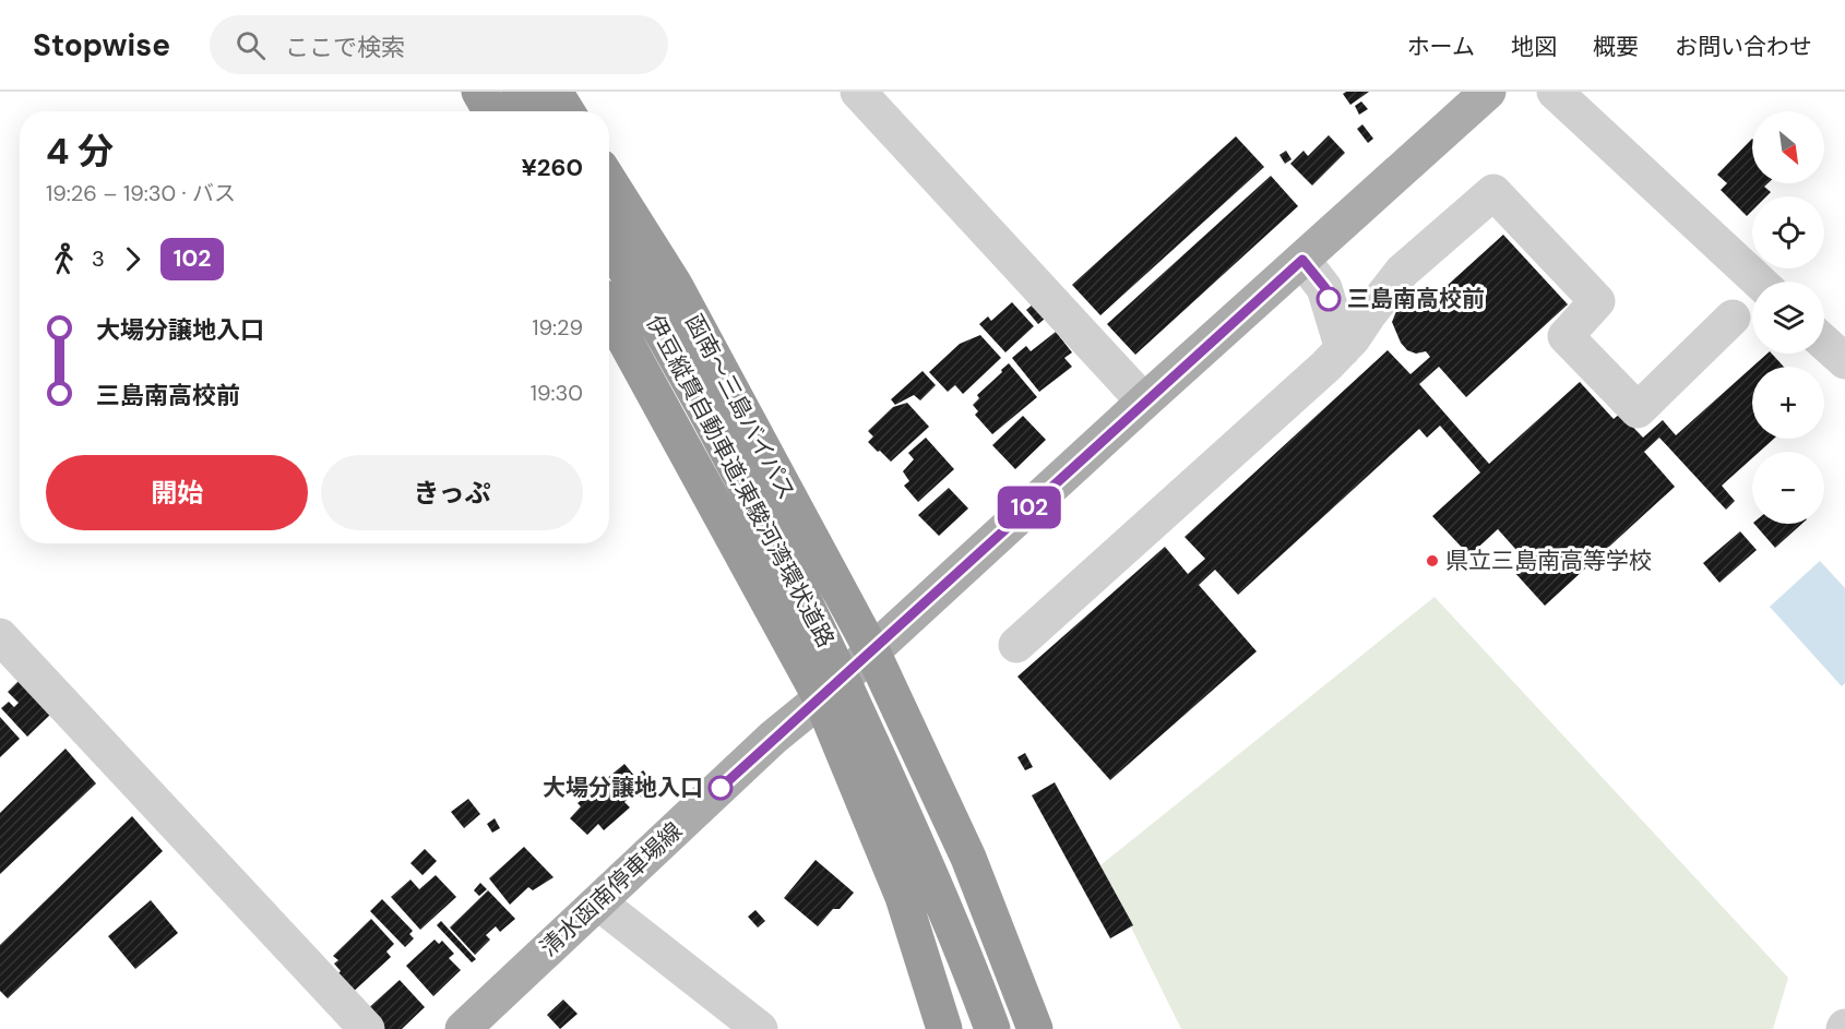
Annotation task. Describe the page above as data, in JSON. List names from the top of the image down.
{
  "streets": {
    "highway": ["函南～三島バイパス", "伊豆縦貫自動車道;東駿河湾環状道路"],
    "main road": ["清水函南停車場線"]
  },
  "crossings": [
    ["函南～三島バイパス", "清水函南停車場線"]
  ],
  "places": ["三島南高校前", "県立三島南高等学校", "大場分譲地入口"],
  "lines": ["bus line 102"],
  "north": "bottom right",
  "page": {
    "header": "Stopwise",
    "search": "ここで検索",
    "nav": [
      "ホーム",
      "地図",
      "概要",
      "お問い合わせ"
    ],
    "on_map": "102",
    "map_buttons": ["+", "−"],
    "heading": ["4 分", "19:26 – 19:30 · バス", "¥260"],
    "legs": ["3", "102"],
    "list": [
      {
        "name": "大場分譲地入口",
        "value": "19:29"
      },
      {
        "name": "三島南高校前",
        "value": "19:30"
      }
    ],
    "buttons": ["開始", "きっぷ"]
  }
}
